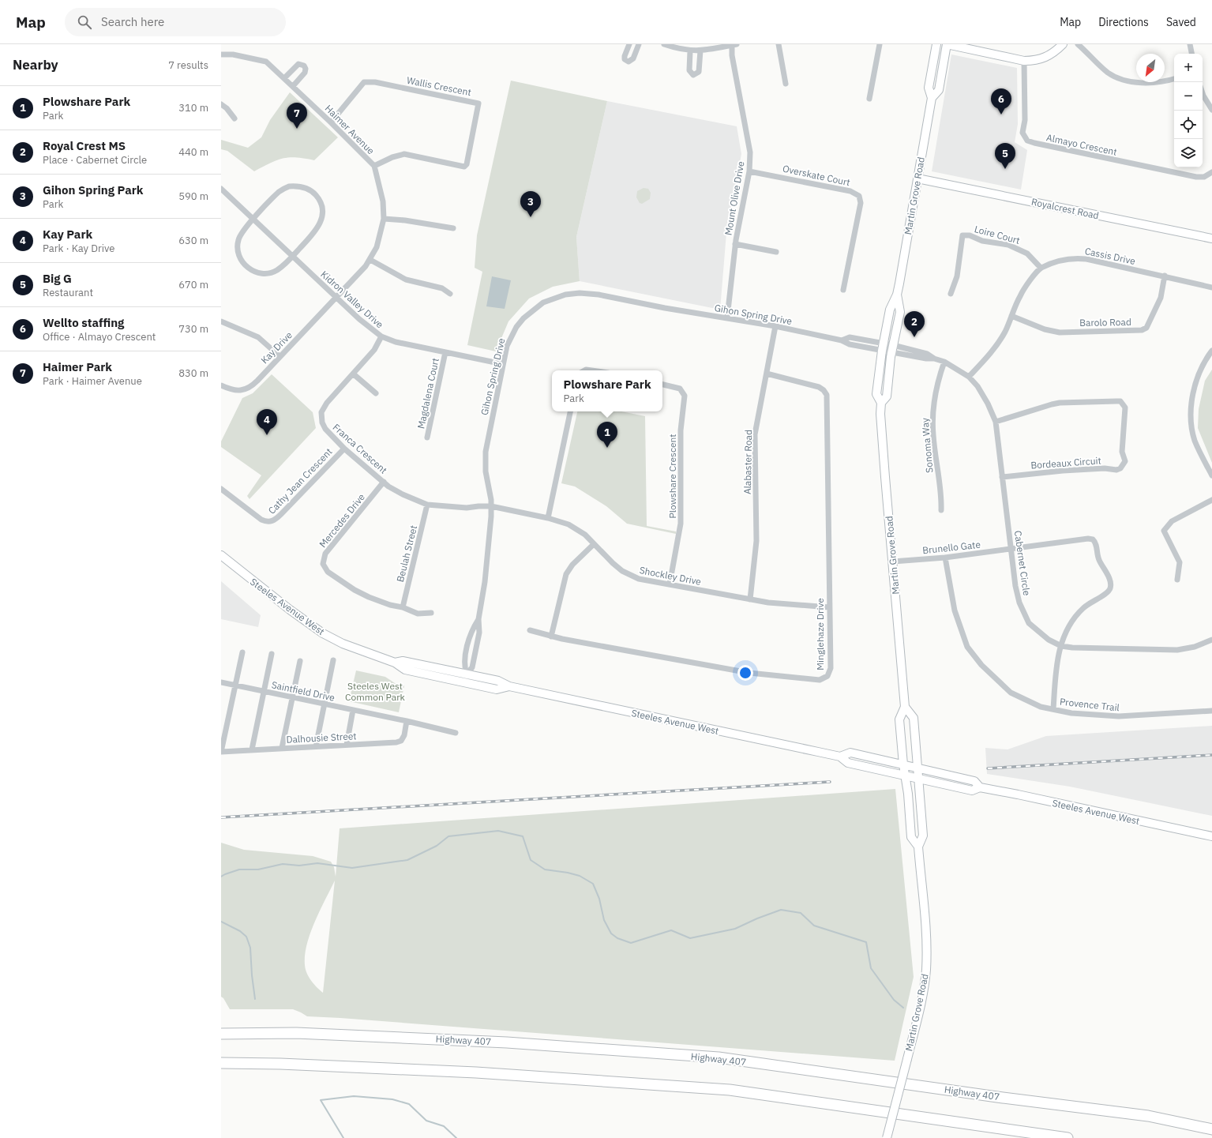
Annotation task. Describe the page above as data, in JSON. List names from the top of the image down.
{
  "streets": {
    "highway": ["Highway 407"],
    "main road": ["Martin Grove Road", "Royalcrest Road", "Steeles Avenue West"],
    "street": [
      "Wallis Crescent",
      "Haimer Avenue",
      "Almayo Crescent",
      "Overskate Court",
      "Mount Olive Drive",
      "Loire Court",
      "Cassis Drive",
      "Kidron Valley Drive",
      "Gihon Spring Drive",
      "Barolo Road",
      "Kay Drive",
      "Magdalena Court",
      "Sonoma Way",
      "Franca Crescent",
      "Alabaster Road",
      "Bordeaux Circuit",
      "Plowshare Crescent",
      "Cathy Jean Crescent",
      "Mercedes Drive",
      "Brunello Gate",
      "Beulah Street",
      "Cabernet Circle",
      "Shockley Drive",
      "Minglehaze Drive",
      "Saintfield Drive",
      "Provence Trail",
      "Dalhousie Street"
    ]
  },
  "crossings": [
    ["Wallis Crescent", "Haimer Avenue"],
    ["Haimer Avenue", "Kidron Valley Drive"],
    ["Haimer Avenue", "Kay Drive"],
    ["Overskate Court", "Mount Olive Drive"],
    ["Martin Grove Road", "Royalcrest Road"],
    ["Martin Grove Road", "Gihon Spring Drive"],
    ["Martin Grove Road", "Brunello Gate"],
    ["Martin Grove Road", "Cabernet Circle"],
    ["Martin Grove Road", "Steeles Avenue West"],
    ["Mount Olive Drive", "Gihon Spring Drive"],
    ["Loire Court", "Cassis Drive"],
    ["Cassis Drive", "Barolo Road"],
    ["Kidron Valley Drive", "Gihon Spring Drive"],
    ["Kidron Valley Drive", "Kay Drive"],
    ["Kidron Valley Drive", "Magdalena Court"],
    ["Kidron Valley Drive", "Franca Crescent"],
    ["Gihon Spring Drive", "Franca Crescent"],
    ["Gihon Spring Drive", "Alabaster Road"],
    ["Gihon Spring Drive", "Cabernet Circle"],
    ["Gihon Spring Drive", "Shockley Drive"],
    ["Gihon Spring Drive", "Steeles Avenue West"],
    ["Sonoma Way", "Cabernet Circle"],
    ["Franca Crescent", "Cathy Jean Crescent"],
    ["Franca Crescent", "Mercedes Drive"],
    ["Franca Crescent", "Beulah Street"],
    ["Franca Crescent", "Shockley Drive"],
    ["Alabaster Road", "Shockley Drive"],
    ["Alabaster Road", "Minglehaze Drive"],
    ["Bordeaux Circuit", "Cabernet Circle"],
    ["Plowshare Crescent", "Shockley Drive"],
    ["Mercedes Drive", "Beulah Street"],
    ["Brunello Gate", "Cabernet Circle"],
    ["Brunello Gate", "Provence Trail"],
    ["Shockley Drive", "Minglehaze Drive"],
    ["Saintfield Drive", "Dalhousie Street"]
  ],
  "parks": ["Steeles West Common Park"],
  "north": "bottom left",
  "page": {
    "header": "Map",
    "search": "Search here",
    "nav": ["Map", "Directions", "Saved"],
    "heading": ["Nearby", "7 results"],
    "map_buttons": ["+", "−"],
    "list": [
      {
        "mark": "1",
        "name": "Plowshare Park",
        "note": "Park",
        "value": "310 m"
      },
      {
        "mark": "2",
        "name": "Royal Crest MS",
        "note": "Place · Cabernet Circle",
        "value": "440 m"
      },
      {
        "mark": "3",
        "name": "Gihon Spring Park",
        "note": "Park",
        "value": "590 m"
      },
      {
        "mark": "4",
        "name": "Kay Park",
        "note": "Park · Kay Drive",
        "value": "630 m"
      },
      {
        "mark": "5",
        "name": "Big G",
        "note": "Restaurant",
        "value": "670 m"
      },
      {
        "mark": "6",
        "name": "Wellto staffing",
        "note": "Office · Almayo Crescent",
        "value": "730 m"
      },
      {
        "mark": "7",
        "name": "Haimer Park",
        "note": "Park · Haimer Avenue",
        "value": "830 m"
      }
    ],
    "pins": [
      "6",
      "7",
      "5",
      "3",
      "2",
      "4",
      "1"
    ],
    "popup": ["Plowshare Park", "Park"]
  }
}
